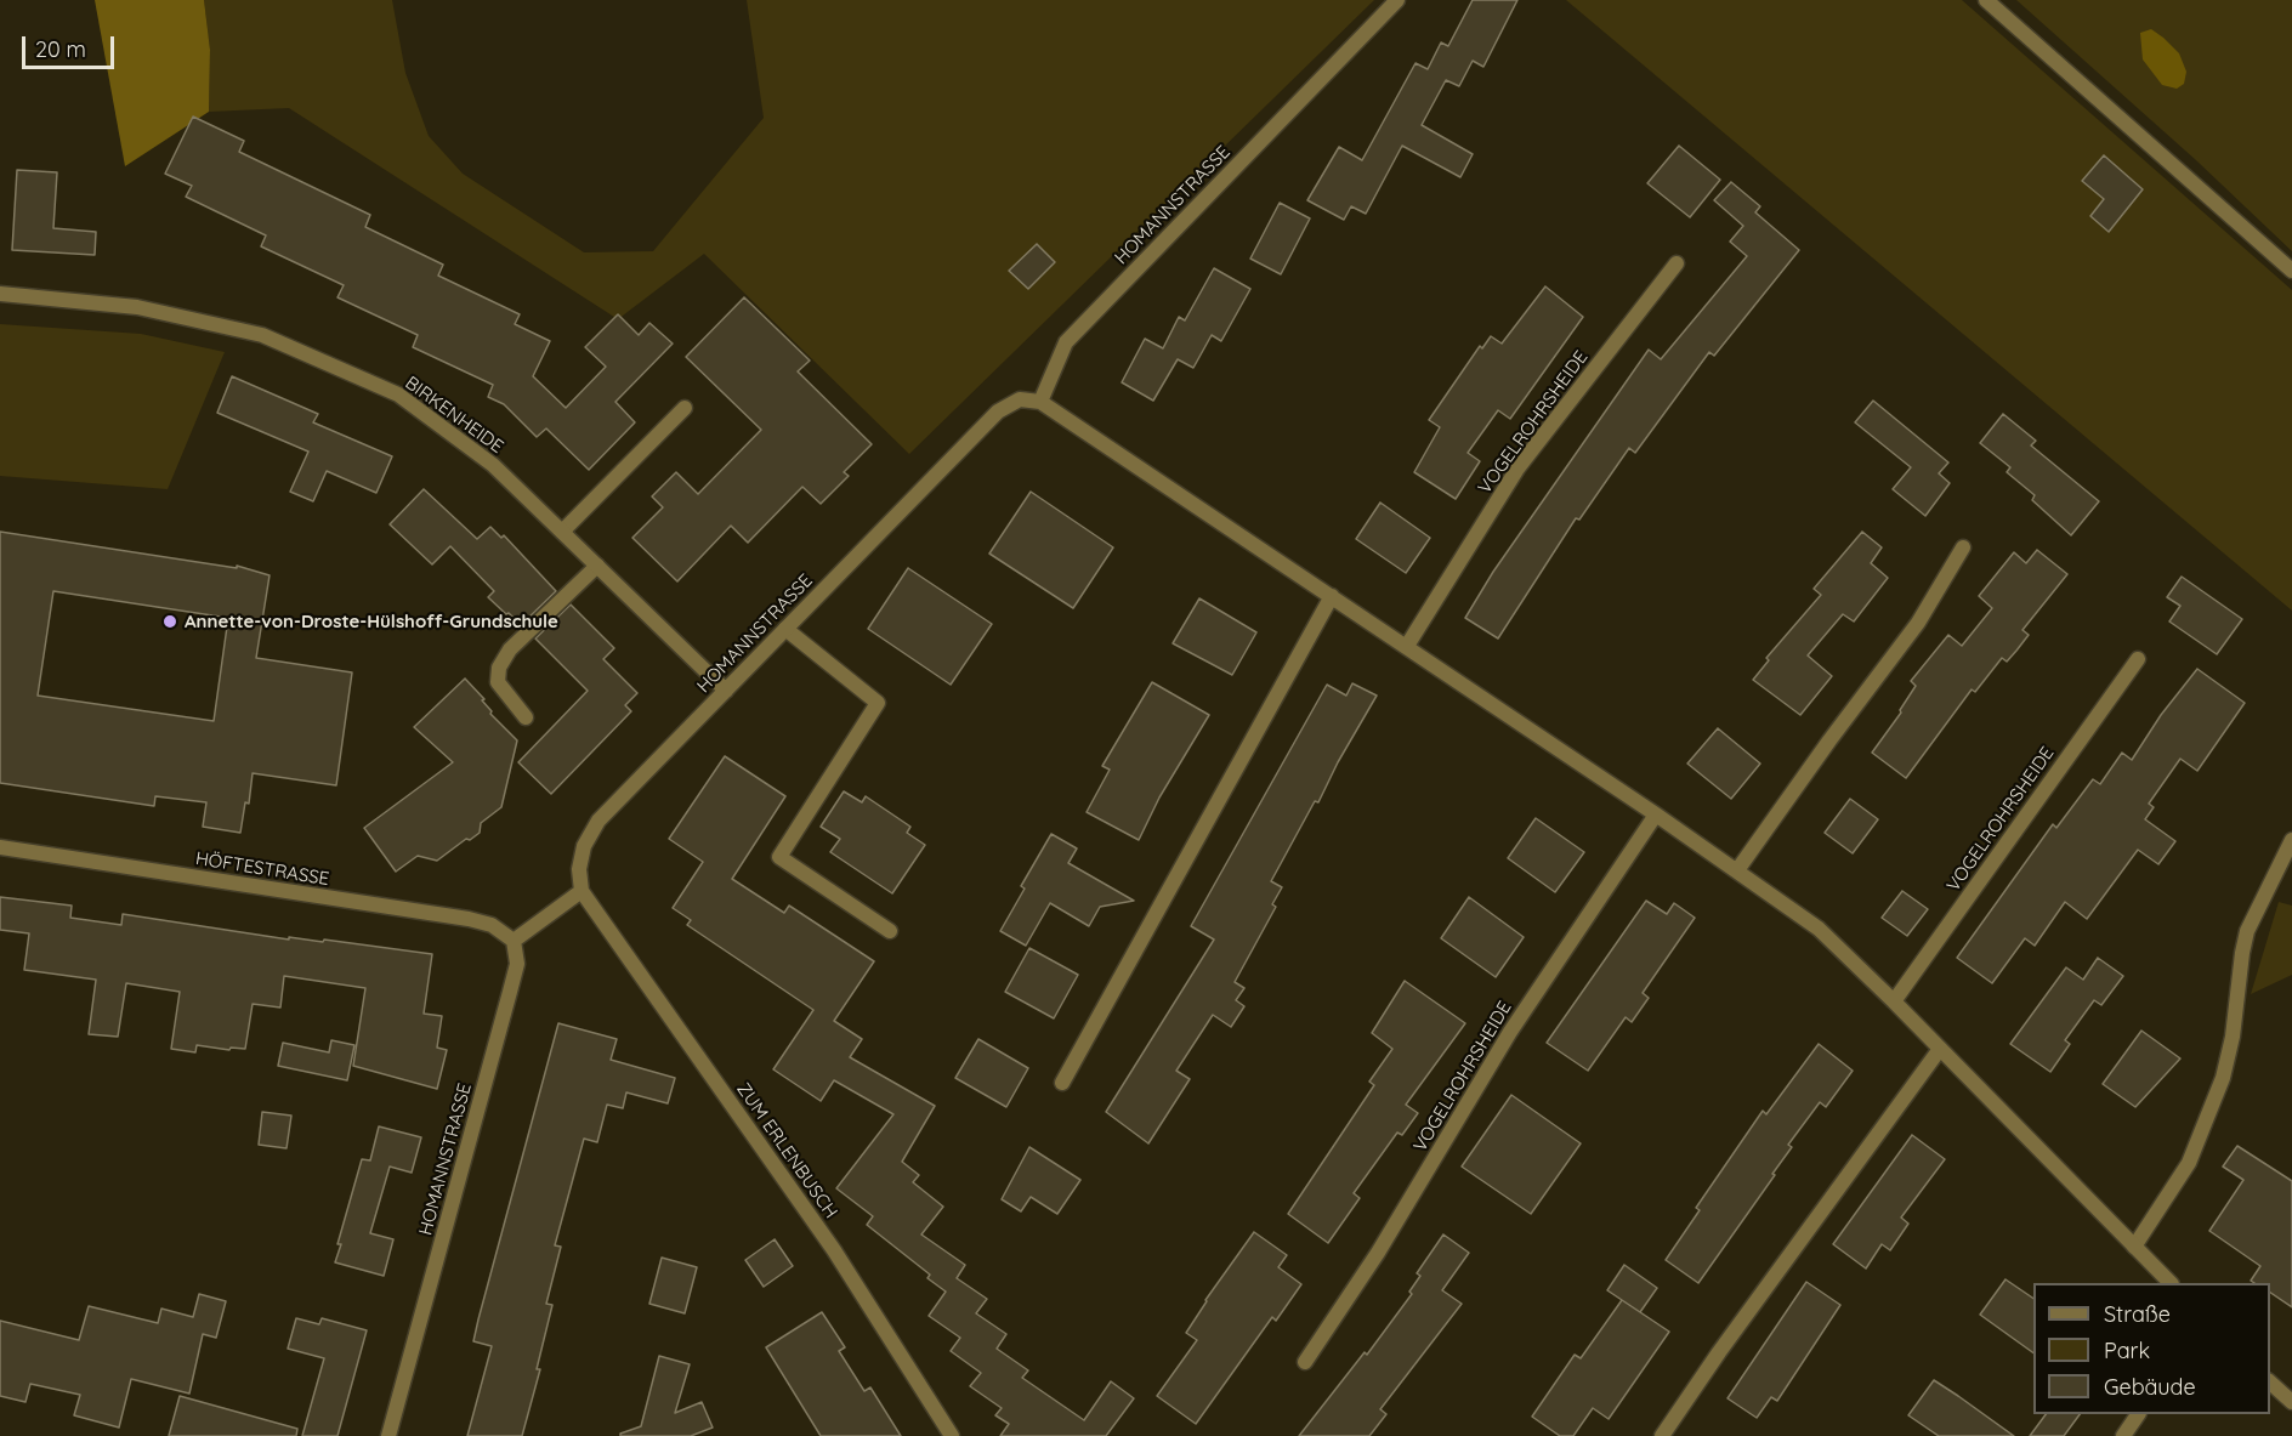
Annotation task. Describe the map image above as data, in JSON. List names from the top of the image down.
{
  "streets": {
    "street": [
      "HOMANNSTRASSE",
      "BIRKENHEIDE",
      "VOGELROHRSHEIDE",
      "HÖFTESTRASSE",
      "ZUM ERLENBUSCH"
    ]
  },
  "crossings": [
    ["HOMANNSTRASSE", "BIRKENHEIDE"],
    ["HOMANNSTRASSE", "HÖFTESTRASSE"],
    ["HOMANNSTRASSE", "ZUM ERLENBUSCH"]
  ],
  "places": ["Annette-von-Droste-Hülshoff-Grundschule"],
  "legend": ["Straße", "Park", "Gebäude"],
  "scale_bar": "20 m"
}
